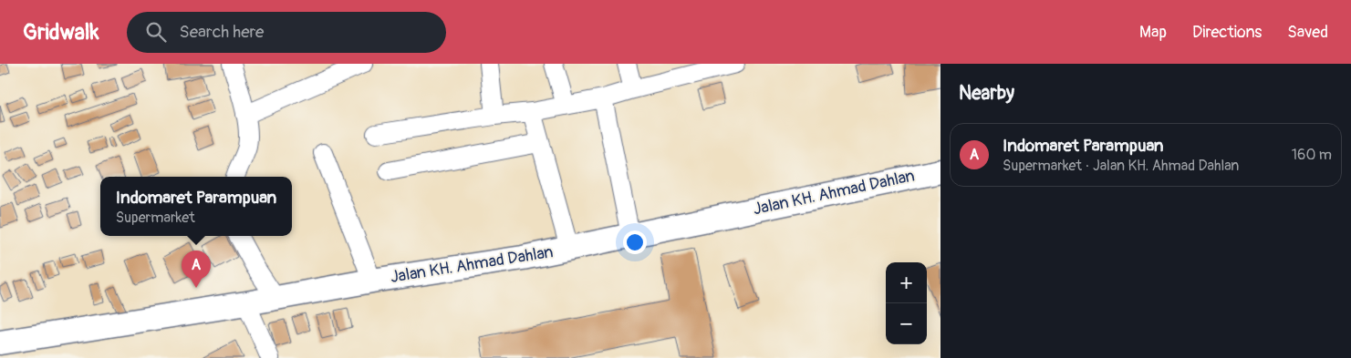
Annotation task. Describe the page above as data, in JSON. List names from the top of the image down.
{
  "streets": {
    "street": ["Jalan KH. Ahmad Dahlan"]
  },
  "page": {
    "header": "Gridwalk",
    "search": "Search here",
    "nav": ["Map", "Directions", "Saved"],
    "heading": "Nearby",
    "list": [
      {
        "mark": "A",
        "name": "Indomaret Parampuan",
        "note": "Supermarket · Jalan KH. Ahmad Dahlan",
        "value": "160 m"
      }
    ],
    "popup": ["Indomaret Parampuan", "Supermarket"],
    "pins": "A",
    "map_buttons": ["+", "−"]
  }
}
